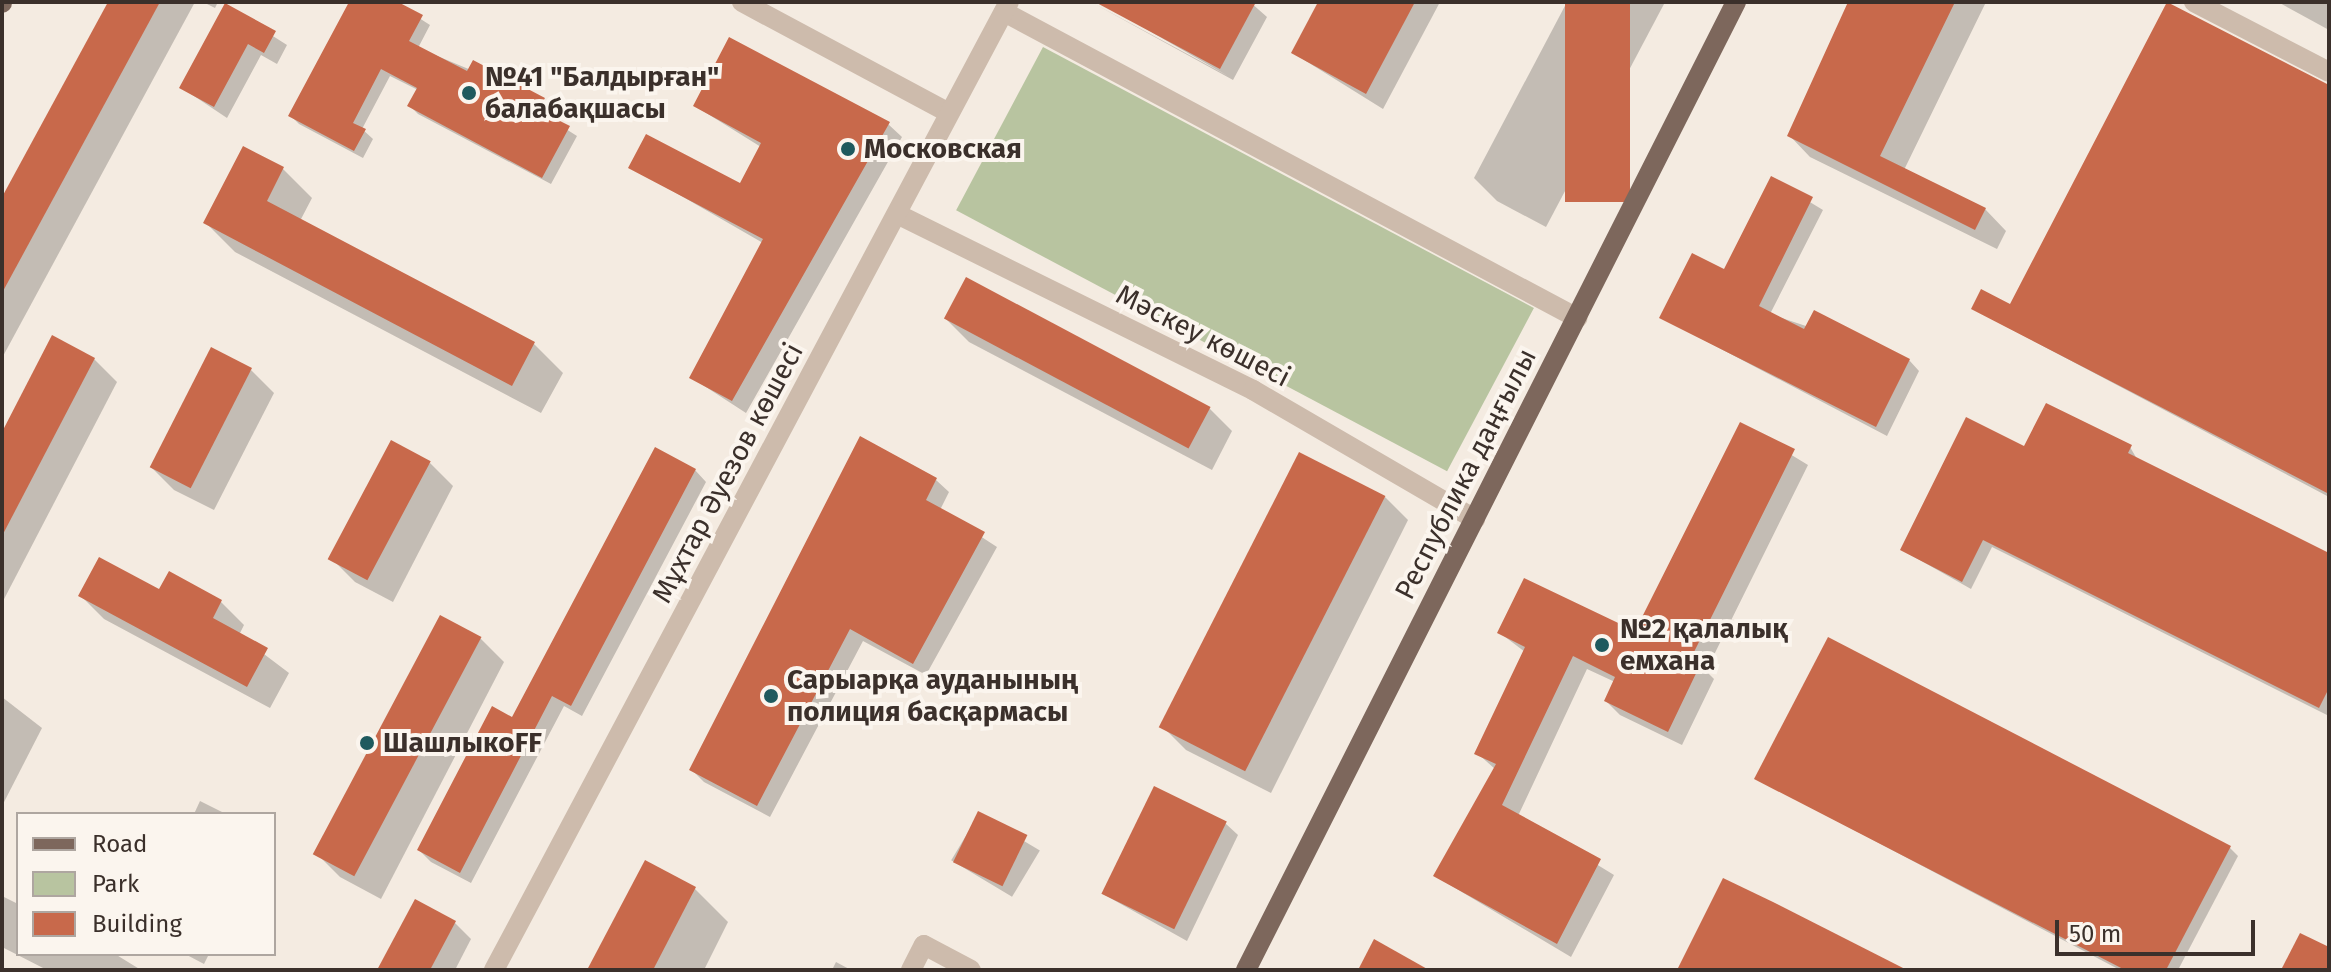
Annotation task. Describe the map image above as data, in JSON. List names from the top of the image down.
{
  "streets": {
    "main road": ["Республика даңғылы"],
    "street": ["Мәскеу көшесі", "Мұхтар Әуезов көшесі"]
  },
  "crossings": [
    ["Мәскеу көшесі", "Мұхтар Әуезов көшесі"],
    ["Мәскеу көшесі", "Республика даңғылы"]
  ],
  "places": [
    "№41 \"Балдырған\" балабақшасы",
    "Московская",
    "№2 қалалық емхана",
    "Сарыарқа ауданының полиция басқармасы",
    "ШашлыкoFF"
  ],
  "legend": ["Road", "Park", "Building"],
  "scale_bar": "50 m"
}
